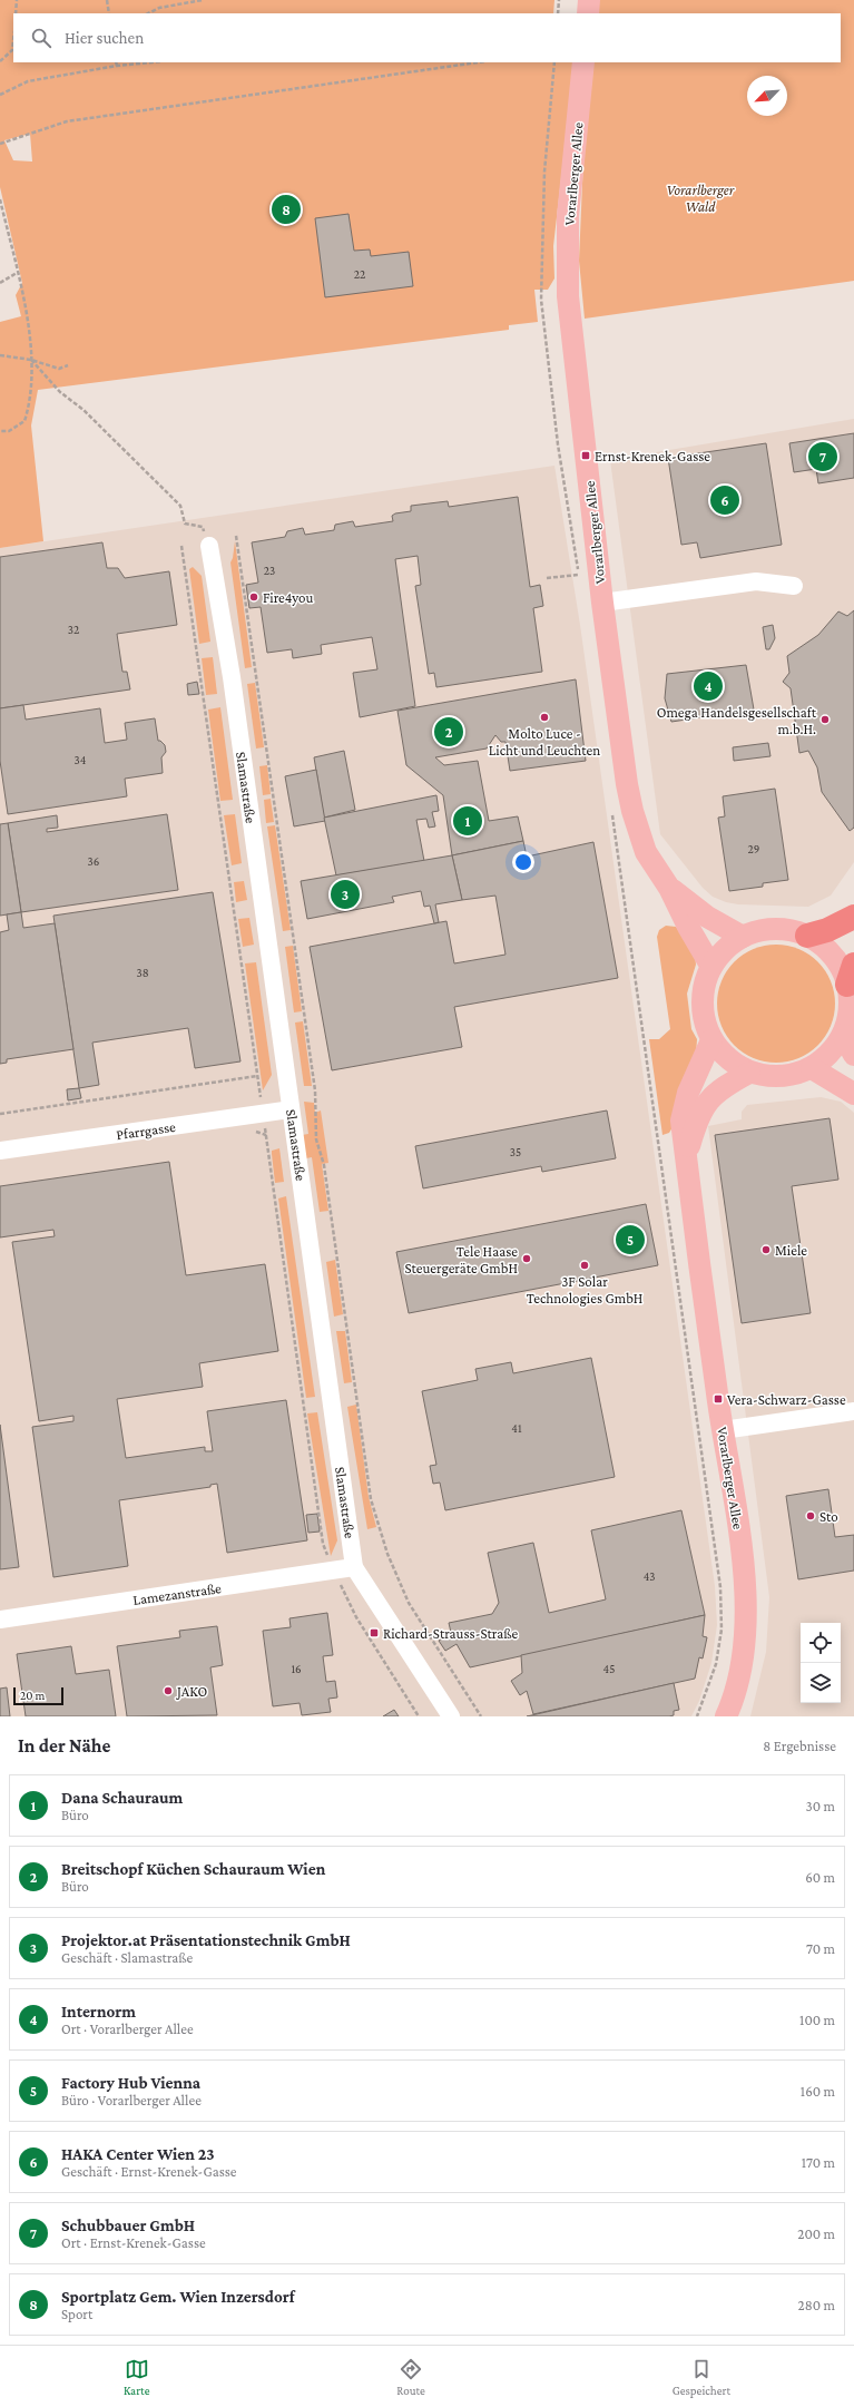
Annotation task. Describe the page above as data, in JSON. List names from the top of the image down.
{
  "streets": {
    "main road": ["Vorarlberger Allee"],
    "street": ["Slamastraße", "Pfarrgasse", "Lamezanstraße"]
  },
  "crossings": [
    ["Slamastraße", "Pfarrgasse"],
    ["Slamastraße", "Lamezanstraße"]
  ],
  "parks": ["Vorarlberger Wald"],
  "places": {
    "transit": ["Ernst-Krenek-Gasse", "Vera-Schwarz-Gasse", "Richard-Strauss-Straße"],
    "other": [
      "Fire4you",
      "Molto Luce - Licht und Leuchten",
      "Omega Handelsgesellschaft m.b.H.",
      "Miele",
      "Tele Haase Steuergeräte GmbH",
      "3F Solar Technologies GmbH",
      "Sto",
      "JAKO"
    ]
  },
  "house_numbers": [
    "22",
    "23",
    "32",
    "34",
    "29",
    "36",
    "38",
    "35",
    "41",
    "43",
    "16",
    "45"
  ],
  "scale_bar": "20 m",
  "north": "bottom left",
  "page": {
    "search": "Hier suchen",
    "pins": [
      "8",
      "7",
      "6",
      "4",
      "2",
      "1",
      "3",
      "5"
    ],
    "scale": "20 m",
    "heading": ["In der Nähe", "8 Ergebnisse"],
    "list": [
      {
        "mark": "1",
        "name": "Dana Schauraum",
        "note": "Büro",
        "value": "30 m"
      },
      {
        "mark": "2",
        "name": "Breitschopf Küchen Schauraum Wien",
        "note": "Büro",
        "value": "60 m"
      },
      {
        "mark": "3",
        "name": "Projektor.at Präsentationstechnik GmbH",
        "note": "Geschäft · Slamastraße",
        "value": "70 m"
      },
      {
        "mark": "4",
        "name": "Internorm",
        "note": "Ort · Vorarlberger Allee",
        "value": "100 m"
      },
      {
        "mark": "5",
        "name": "Factory Hub Vienna",
        "note": "Büro · Vorarlberger Allee",
        "value": "160 m"
      },
      {
        "mark": "6",
        "name": "HAKA Center Wien 23",
        "note": "Geschäft · Ernst-Krenek-Gasse",
        "value": "170 m"
      },
      {
        "mark": "7",
        "name": "Schubbauer GmbH",
        "note": "Ort · Ernst-Krenek-Gasse",
        "value": "200 m"
      },
      {
        "mark": "8",
        "name": "Sportplatz Gem. Wien Inzersdorf",
        "note": "Sport",
        "value": "280 m"
      }
    ],
    "nav": ["Karte", "Route", "Gespeichert"]
  }
}
